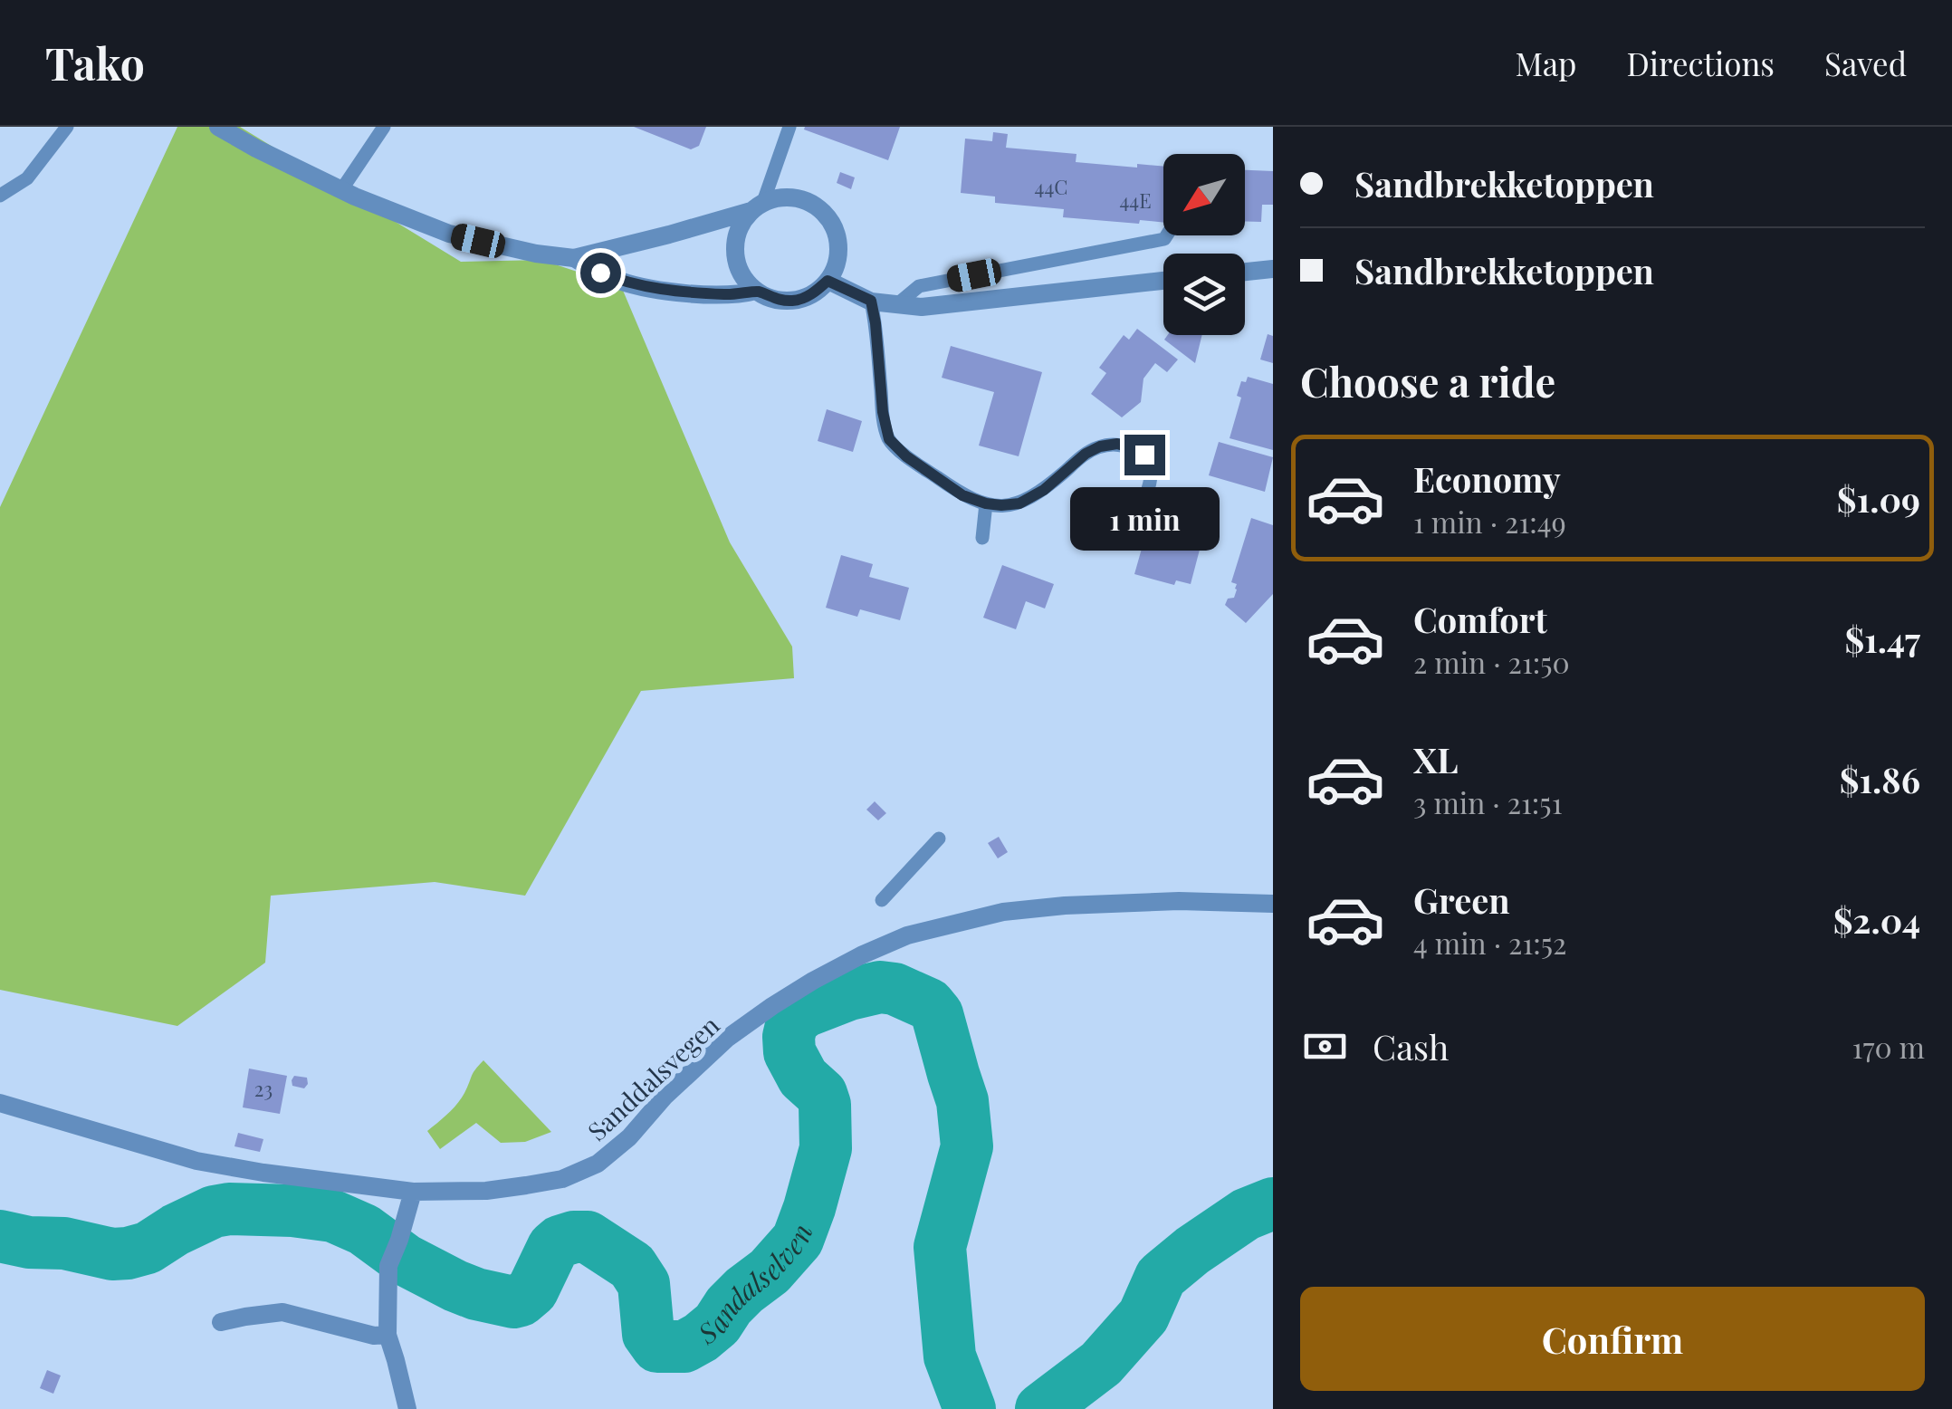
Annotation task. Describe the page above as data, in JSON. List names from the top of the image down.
{
  "streets": {
    "street": ["Sanddalsvegen"]
  },
  "water": ["Sandalselven"],
  "house_numbers": ["44C", "44E", "23"],
  "north": "bottom left",
  "page": {
    "header": "Tako",
    "nav": ["Map", "Directions", "Saved"],
    "banner": ["Sandbrekketoppen", "Sandbrekketoppen"],
    "heading": "Choose a ride",
    "list": [
      {
        "name": "Economy",
        "note": "1 min · 21:49",
        "value": "$1.09"
      },
      {
        "name": "Comfort",
        "note": "2 min · 21:50",
        "value": "$1.47"
      },
      {
        "name": "XL",
        "note": "3 min · 21:51",
        "value": "$1.86"
      },
      {
        "name": "Green",
        "note": "4 min · 21:52",
        "value": "$2.04"
      }
    ],
    "bubble": "1 min",
    "pay": ["Cash", "170 m"],
    "buttons": "Confirm"
  }
}
